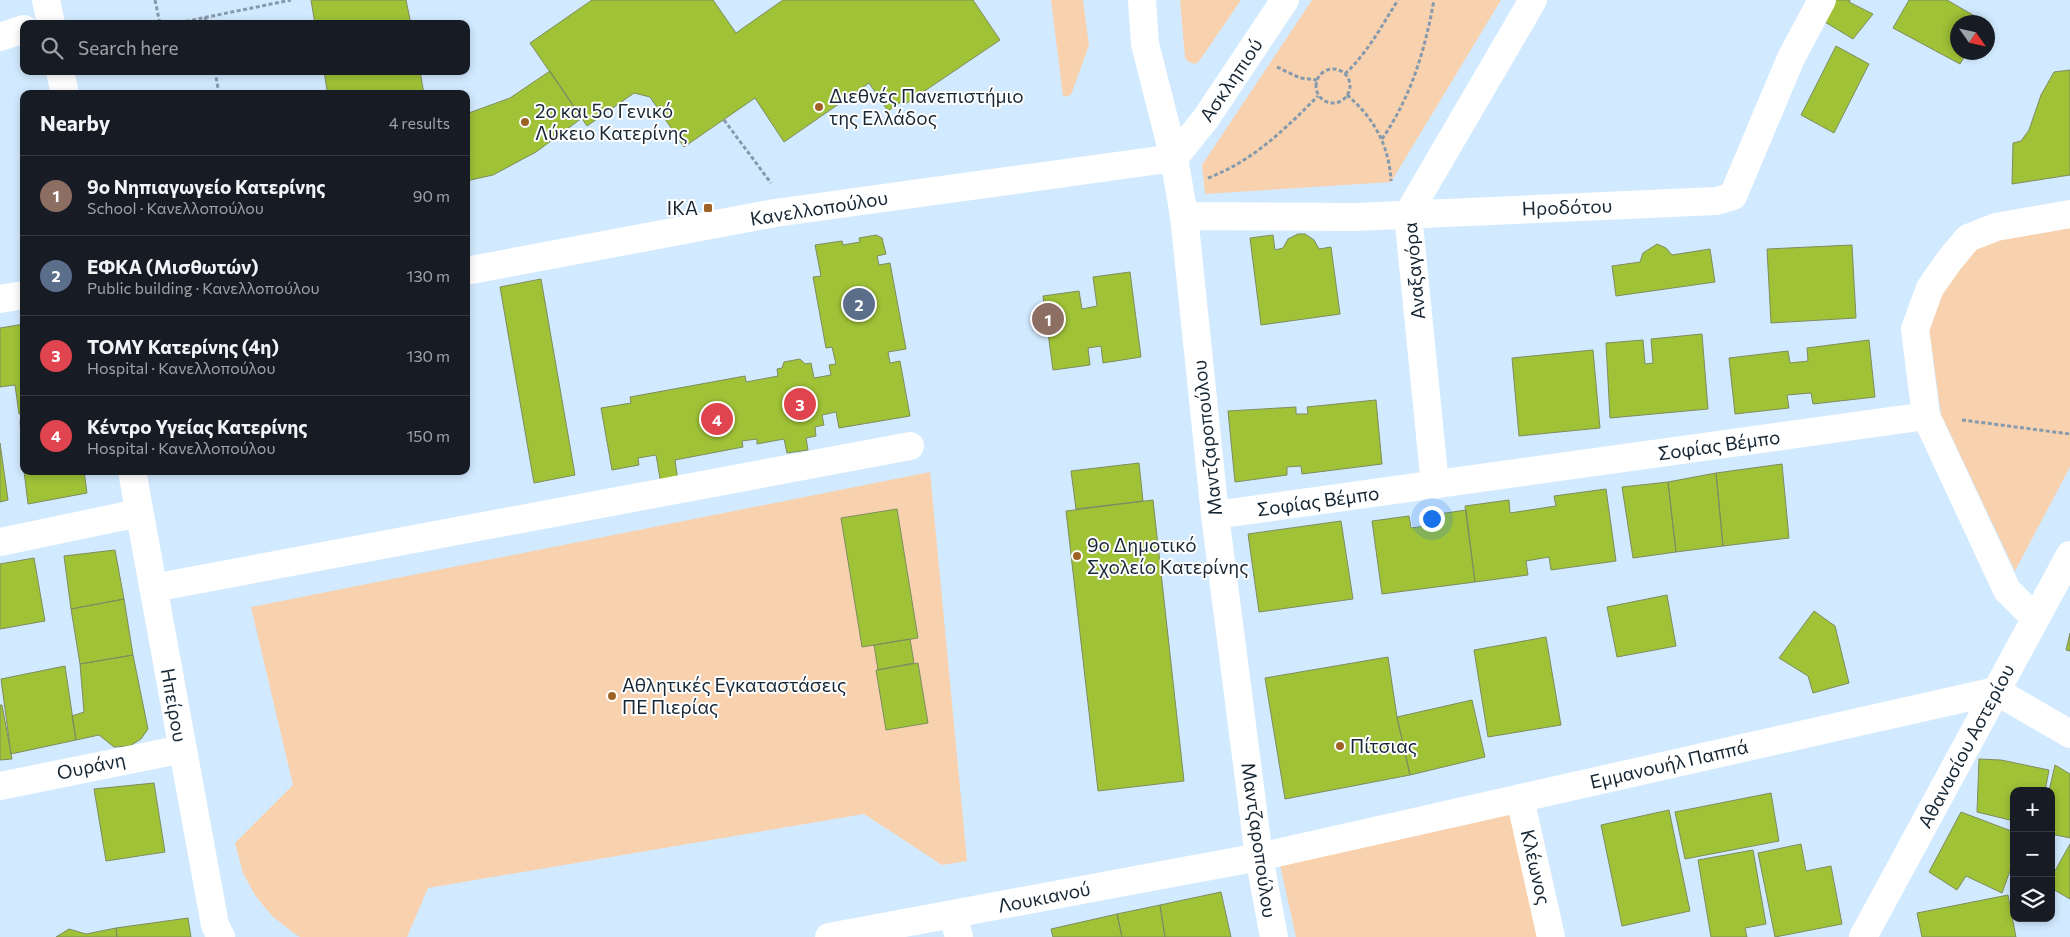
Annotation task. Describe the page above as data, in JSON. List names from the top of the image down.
{
  "streets": {
    "street": [
      "Ασκληπιού",
      "Ηροδότου",
      "Κανελλοπούλου",
      "Αναξαγόρα",
      "Μαντζαροπούλου",
      "Σοφίας Βέμπο",
      "Ηπείρου",
      "Αθανασίου Αστερίου",
      "Εμμανουήλ Παππά",
      "Ουράνη",
      "Κλέωνος",
      "Λουκιανού"
    ]
  },
  "crossings": [
    ["Ασκληπιού", "Κανελλοπούλου"],
    ["Ασκληπιού", "Μαντζαροπούλου"],
    ["Ηροδότου", "Αναξαγόρα"],
    ["Ηροδότου", "Μαντζαροπούλου"],
    ["Κανελλοπούλου", "Μαντζαροπούλου"],
    ["Αναξαγόρα", "Σοφίας Βέμπο"],
    ["Μαντζαροπούλου", "Σοφίας Βέμπο"],
    ["Μαντζαροπούλου", "Εμμανουήλ Παππά"],
    ["Μαντζαροπούλου", "Λουκιανού"],
    ["Ηπείρου", "Ουράνη"],
    ["Αθανασίου Αστερίου", "Εμμανουήλ Παππά"],
    ["Εμμανουήλ Παππά", "Κλέωνος"],
    ["Εμμανουήλ Παππά", "Λουκιανού"]
  ],
  "places": {
    "other": [
      "Διεθνές Πανεπιστήμιο της Ελλάδος",
      "2ο και 5ο Γενικό Λύκειο Κατερίνης",
      "9ο Δημοτικό Σχολείο Κατερίνης",
      "Αθλητικές Εγκαταστάσεις ΠΕ Πιερίας",
      "Πίτσιας"
    ],
    "transit": ["ΙΚΑ"]
  },
  "north": "bottom right",
  "page": {
    "search": "Search here",
    "heading": ["Nearby", "4 results"],
    "list": [
      {
        "mark": "1",
        "name": "9ο Νηπιαγωγείο Κατερίνης",
        "note": "School · Κανελλοπούλου",
        "value": "90 m"
      },
      {
        "mark": "2",
        "name": "ΕΦΚΑ (Mισθωτών)",
        "note": "Public building · Κανελλοπούλου",
        "value": "130 m"
      },
      {
        "mark": "3",
        "name": "ΤΟΜΥ Κατερίνης (4η)",
        "note": "Hospital · Κανελλοπούλου",
        "value": "130 m"
      },
      {
        "mark": "4",
        "name": "Κέντρο Υγείας Κατερίνης",
        "note": "Hospital · Κανελλοπούλου",
        "value": "150 m"
      }
    ],
    "pins": [
      "2",
      "1",
      "3",
      "4"
    ],
    "map_buttons": ["+", "−"]
  }
}
